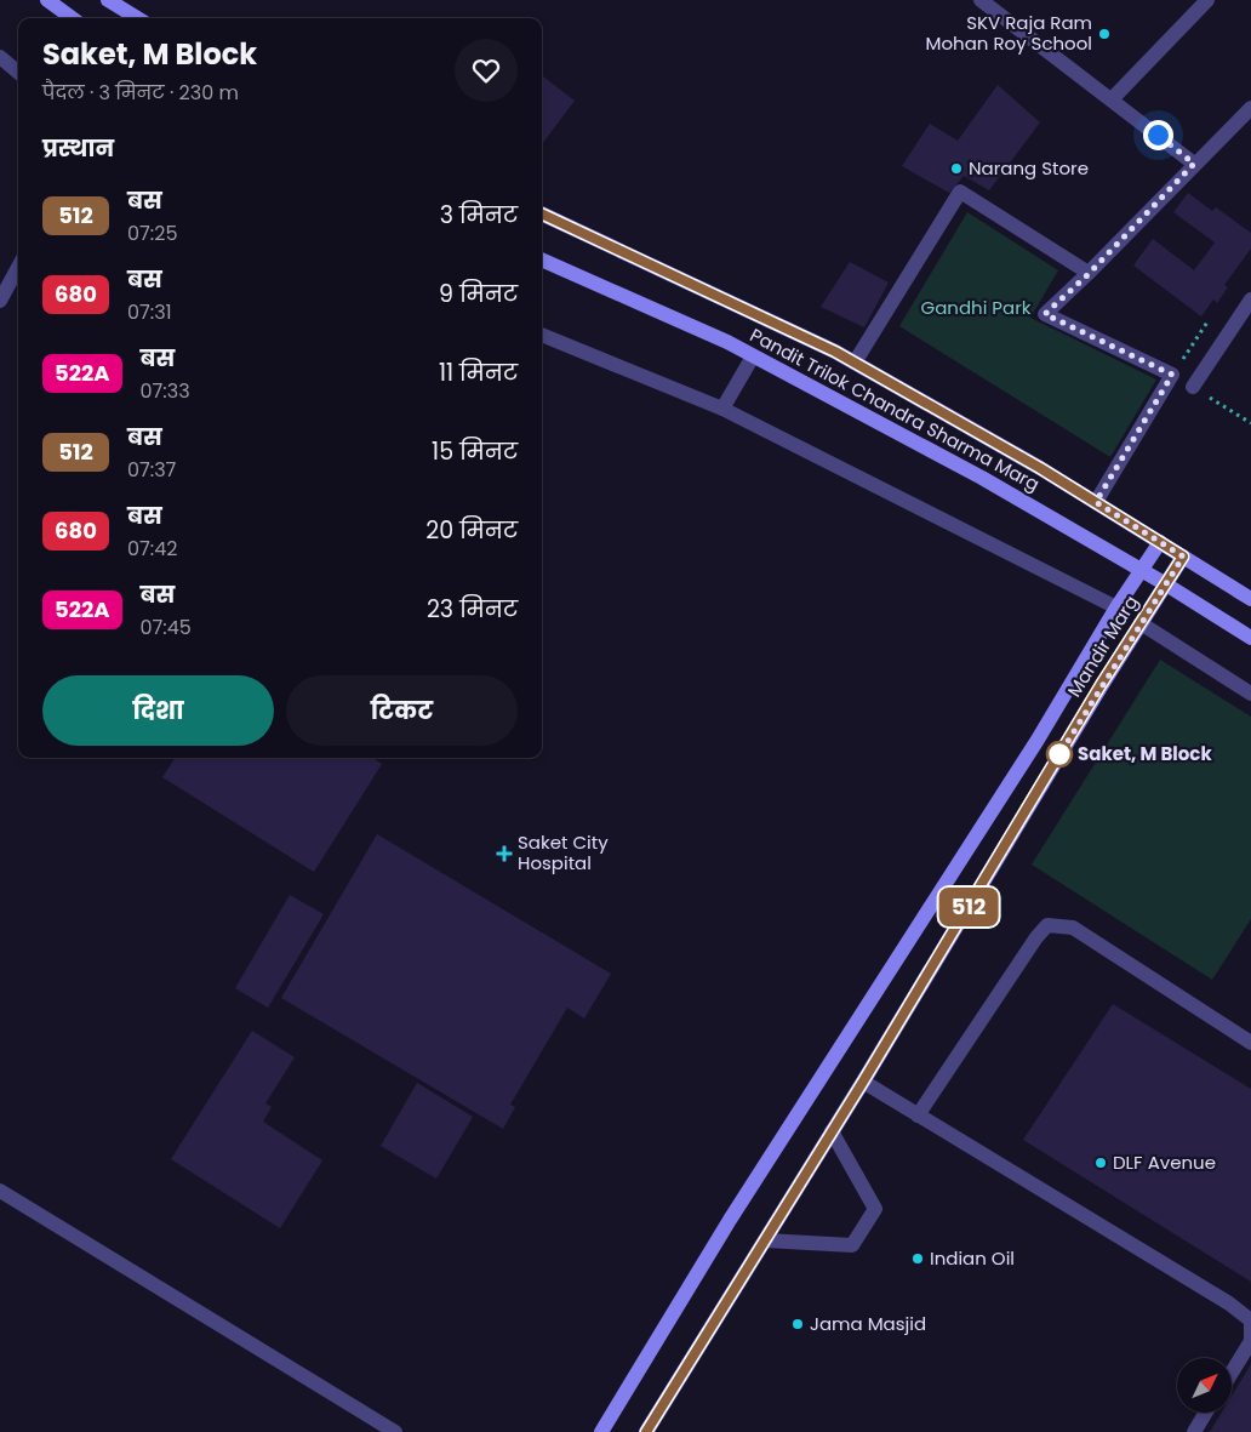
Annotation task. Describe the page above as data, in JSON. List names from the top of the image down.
{
  "streets": {
    "main road": ["Pandit Trilok Chandra Sharma Marg", "Mandir Marg"]
  },
  "crossings": [
    ["Pandit Trilok Chandra Sharma Marg", "Mandir Marg"]
  ],
  "parks": ["Gandhi Park"],
  "places": {
    "other": [
      "SKV Raja Ram Mohan Roy School",
      "Narang Store",
      "Saket, M Block",
      "DLF Avenue",
      "Indian Oil",
      "Jama Masjid"
    ],
    "health": ["Saket City Hospital"]
  },
  "lines": ["bus line 512"],
  "north": "top right",
  "page": {
    "on_map": "512",
    "heading": [
      ["Saket, M Block", "पैदल · 3 मिनट · 230 m"],
      "प्रस्थान"
    ],
    "list": [
      {
        "mark": "512",
        "name": "बस",
        "note": "07:25",
        "value": "3 मिनट"
      },
      {
        "mark": "680",
        "name": "बस",
        "note": "07:31",
        "value": "9 मिनट"
      },
      {
        "mark": "522A",
        "name": "बस",
        "note": "07:33",
        "value": "11 मिनट"
      },
      {
        "mark": "512",
        "name": "बस",
        "note": "07:37",
        "value": "15 मिनट"
      },
      {
        "mark": "680",
        "name": "बस",
        "note": "07:42",
        "value": "20 मिनट"
      },
      {
        "mark": "522A",
        "name": "बस",
        "note": "07:45",
        "value": "23 मिनट"
      }
    ],
    "buttons": ["दिशा", "टिकट"]
  }
}
